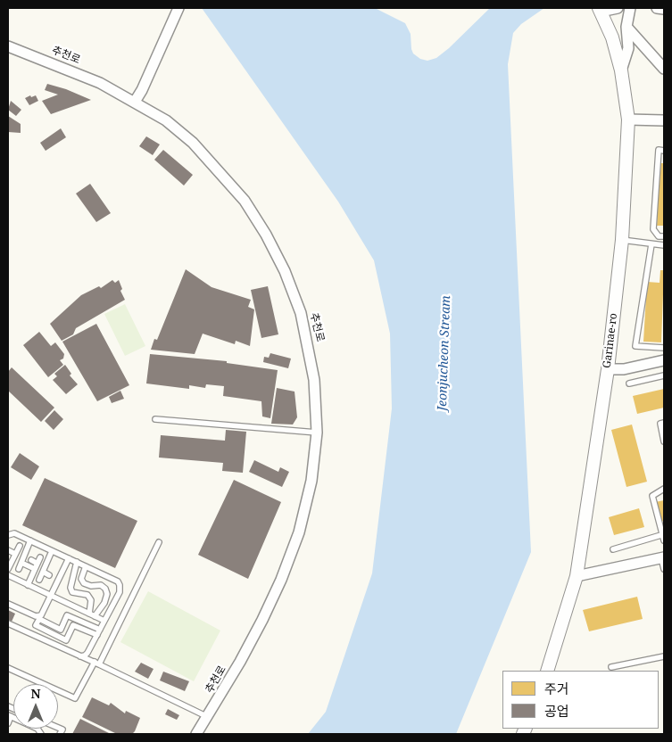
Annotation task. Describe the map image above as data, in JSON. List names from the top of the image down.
{
  "streets": {
    "street": ["추천로", "Garinae-ro"]
  },
  "water": ["Jeonjucheon Stream"],
  "legend": ["주거", "공업"],
  "north": "top"
}
